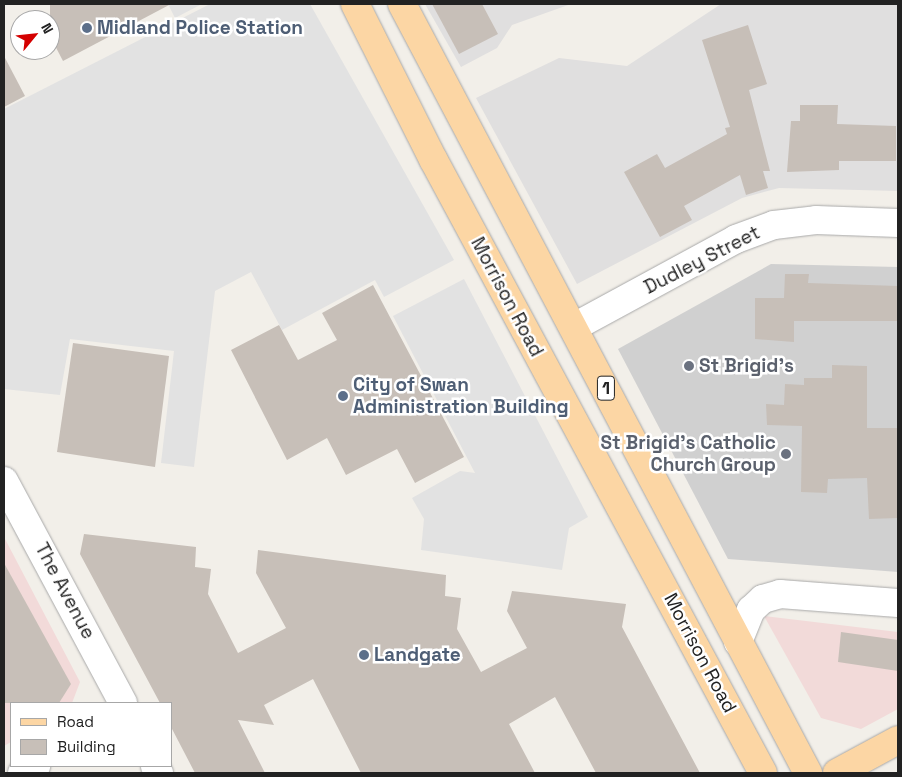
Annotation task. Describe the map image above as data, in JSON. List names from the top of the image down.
{
  "streets": {
    "main road": ["Morrison Road", "1"],
    "street": ["Dudley Street", "The Avenue"]
  },
  "crossings": [
    ["Dudley Street", "Morrison Road"]
  ],
  "places": [
    "Midland Police Station",
    "St Brigid's",
    "City of Swan Administration Building",
    "St Brigid's Catholic Church Group",
    "Landgate"
  ],
  "legend": ["Road", "Building"],
  "north": "top right"
}
